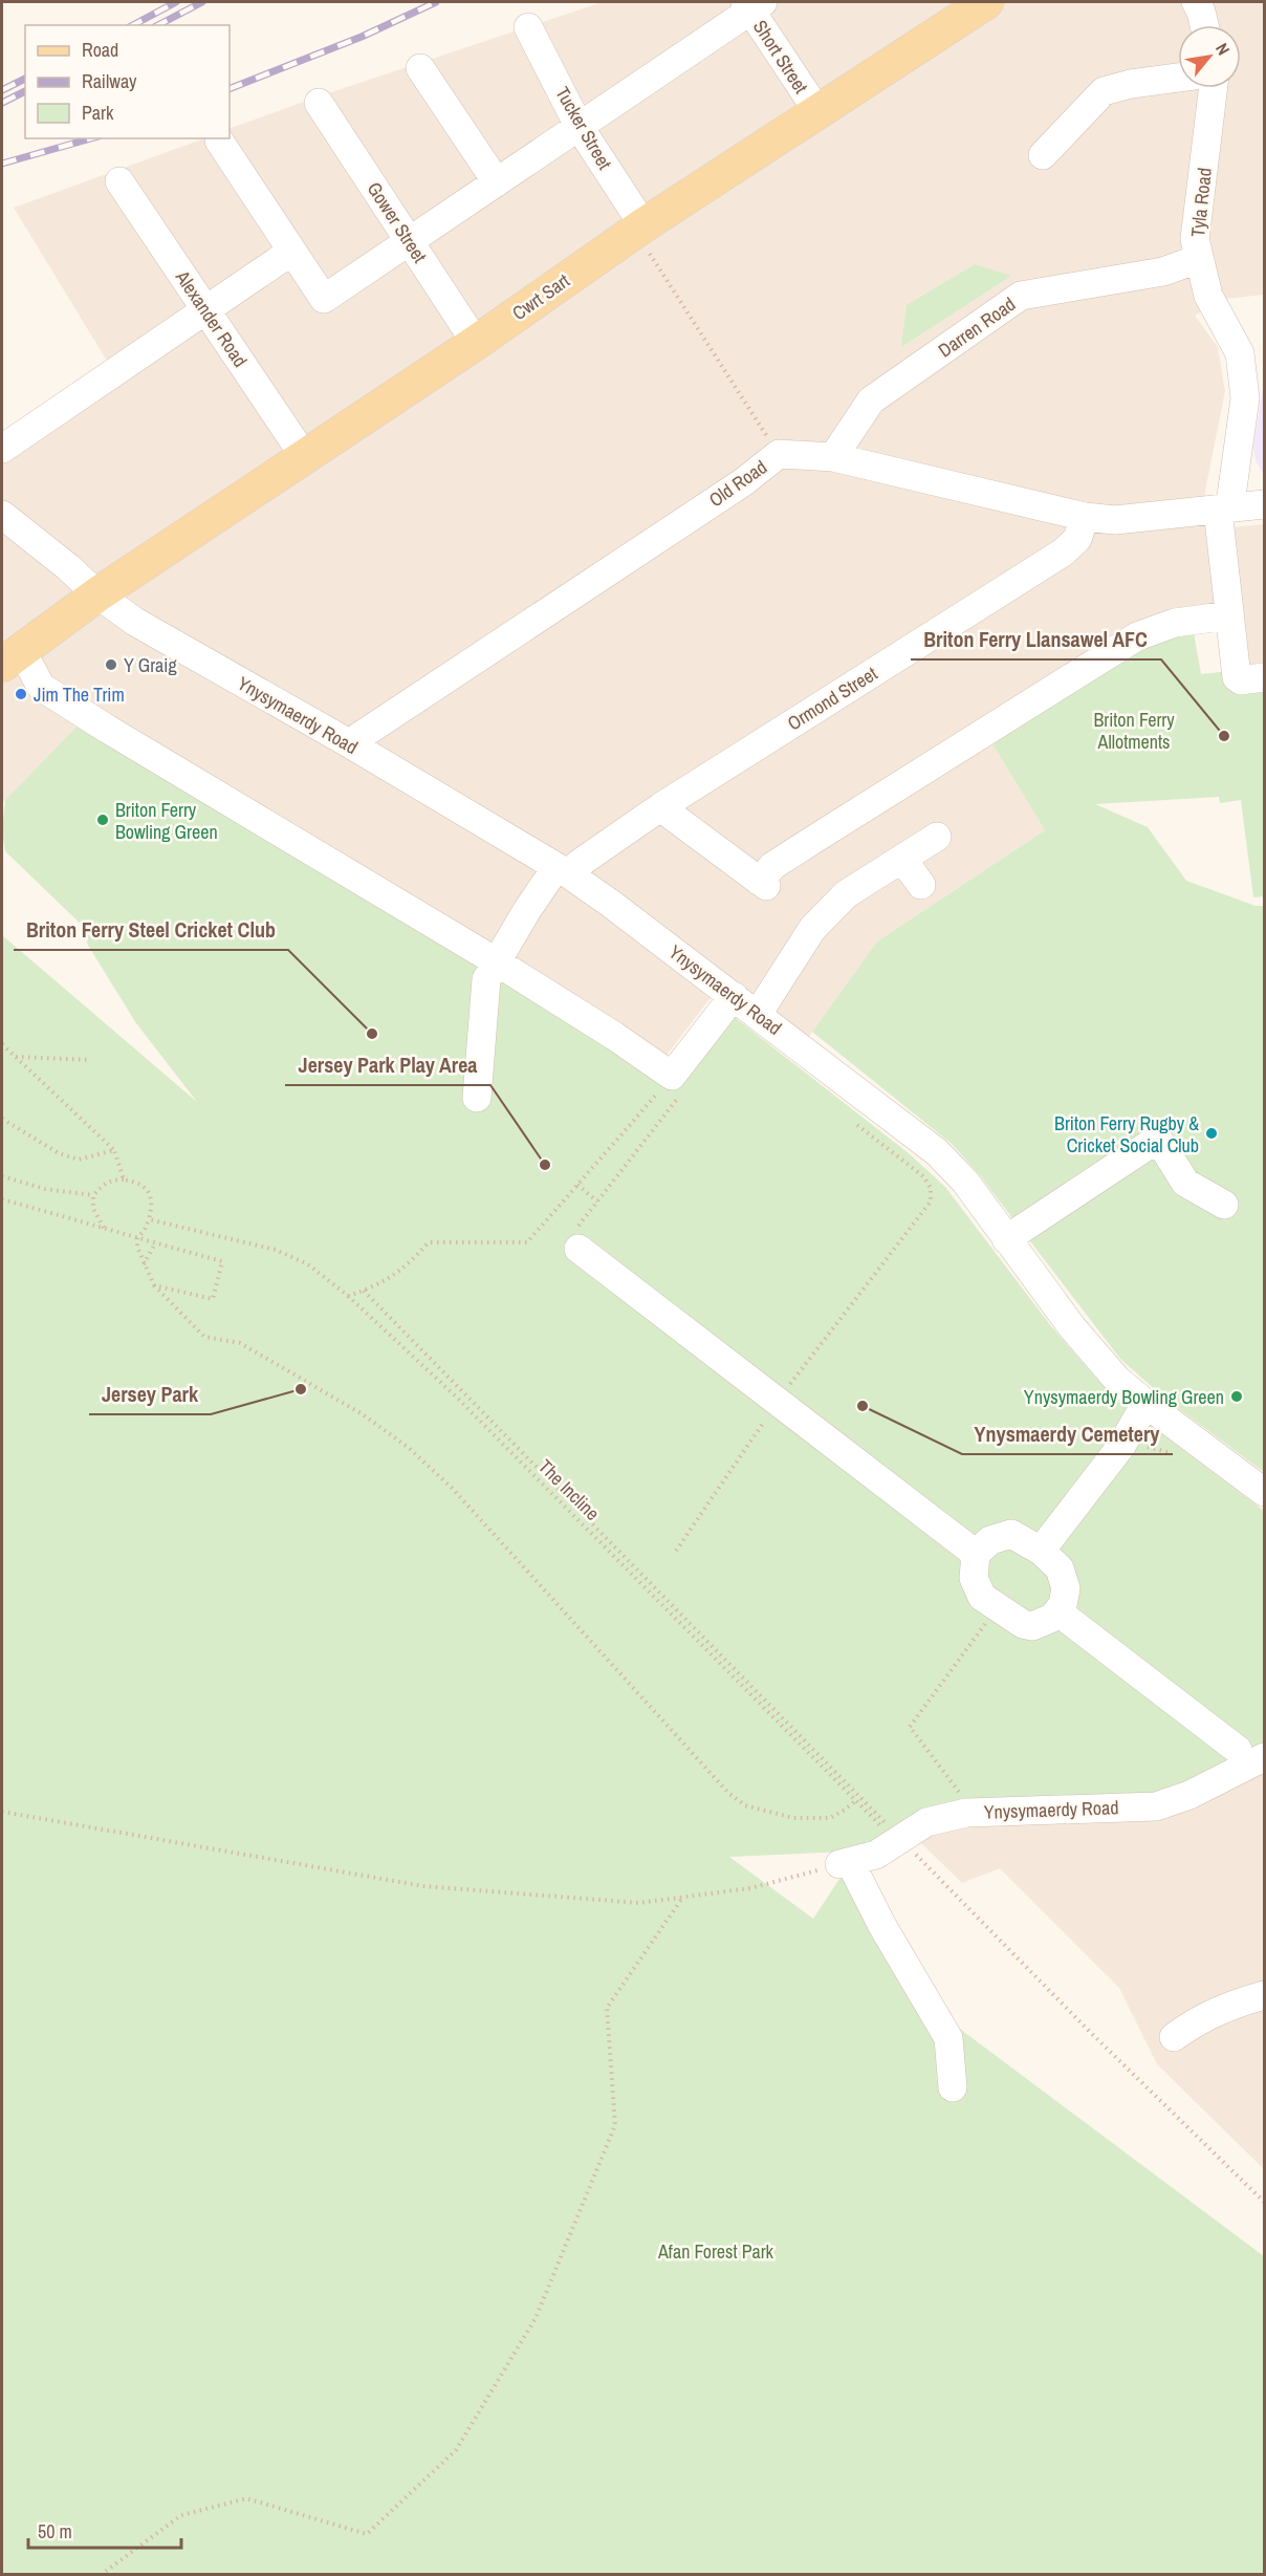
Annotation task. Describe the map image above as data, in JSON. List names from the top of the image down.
{
  "streets": {
    "main road": ["Cwrt Sart"],
    "street": [
      "Short Street",
      "Tucker Street",
      "Tyla Road",
      "Gower Street",
      "Alexander Road",
      "Darren Road",
      "Old Road",
      "Ormond Street",
      "Ynysymaerdy Road"
    ],
    "path": ["The Incline"]
  },
  "crossings": [
    ["Short Street", "Cwrt Sart"],
    ["Tucker Street", "Cwrt Sart"],
    ["Tyla Road", "Darren Road"],
    ["Tyla Road", "Old Road"],
    ["Gower Street", "Cwrt Sart"],
    ["Cwrt Sart", "Alexander Road"],
    ["Cwrt Sart", "Ynysymaerdy Road"],
    ["Darren Road", "Old Road"],
    ["Old Road", "Ormond Street"],
    ["Old Road", "Ynysymaerdy Road"],
    ["Ormond Street", "Ynysymaerdy Road"],
    ["Ynysymaerdy Road", "The Incline"]
  ],
  "parks": ["Briton Ferry Allotments", "Afan Forest Park"],
  "places": [
    "Y Graig",
    "Jim The Trim",
    "Briton Ferry Llansawel AFC",
    "Briton Ferry Bowling Green",
    "Briton Ferry Steel Cricket Club",
    "Briton Ferry Rugby & Cricket Social Club",
    "Jersey Park Play Area",
    "Jersey Park",
    "Ynysymaerdy Bowling Green",
    "Ynysmaerdy Cemetery"
  ],
  "legend": ["Road", "Railway", "Park"],
  "scale_bar": "50 m",
  "north": "top right"
}
